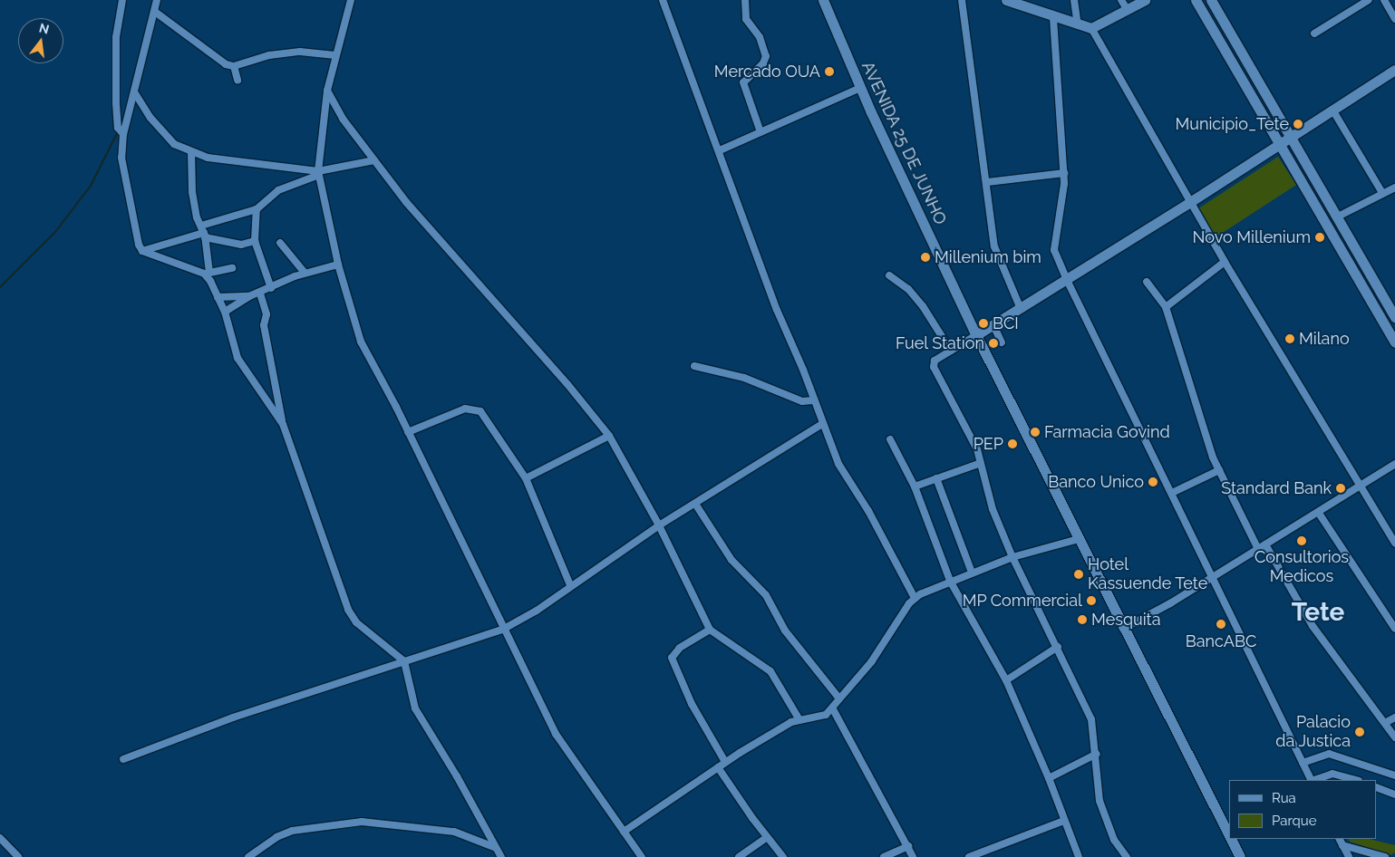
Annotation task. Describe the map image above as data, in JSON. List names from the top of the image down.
{
  "streets": {
    "street": ["AVENIDA 25 DE JUNHO"]
  },
  "districts": ["Tete"],
  "places": [
    "Mercado OUA",
    "Municipio_Tete",
    "Novo Millenium",
    "Millenium bim",
    "BCI",
    "Milano",
    "Fuel Station",
    "Farmacia Govind",
    "PEP",
    "Banco Unico",
    "Standard Bank",
    "Consultorios Medicos",
    "Hotel Kassuende Tete",
    "MP Commercial",
    "Mesquita",
    "BancABC",
    "Palacio da Justica"
  ],
  "legend": ["Rua", "Parque"],
  "north": "top"
}
